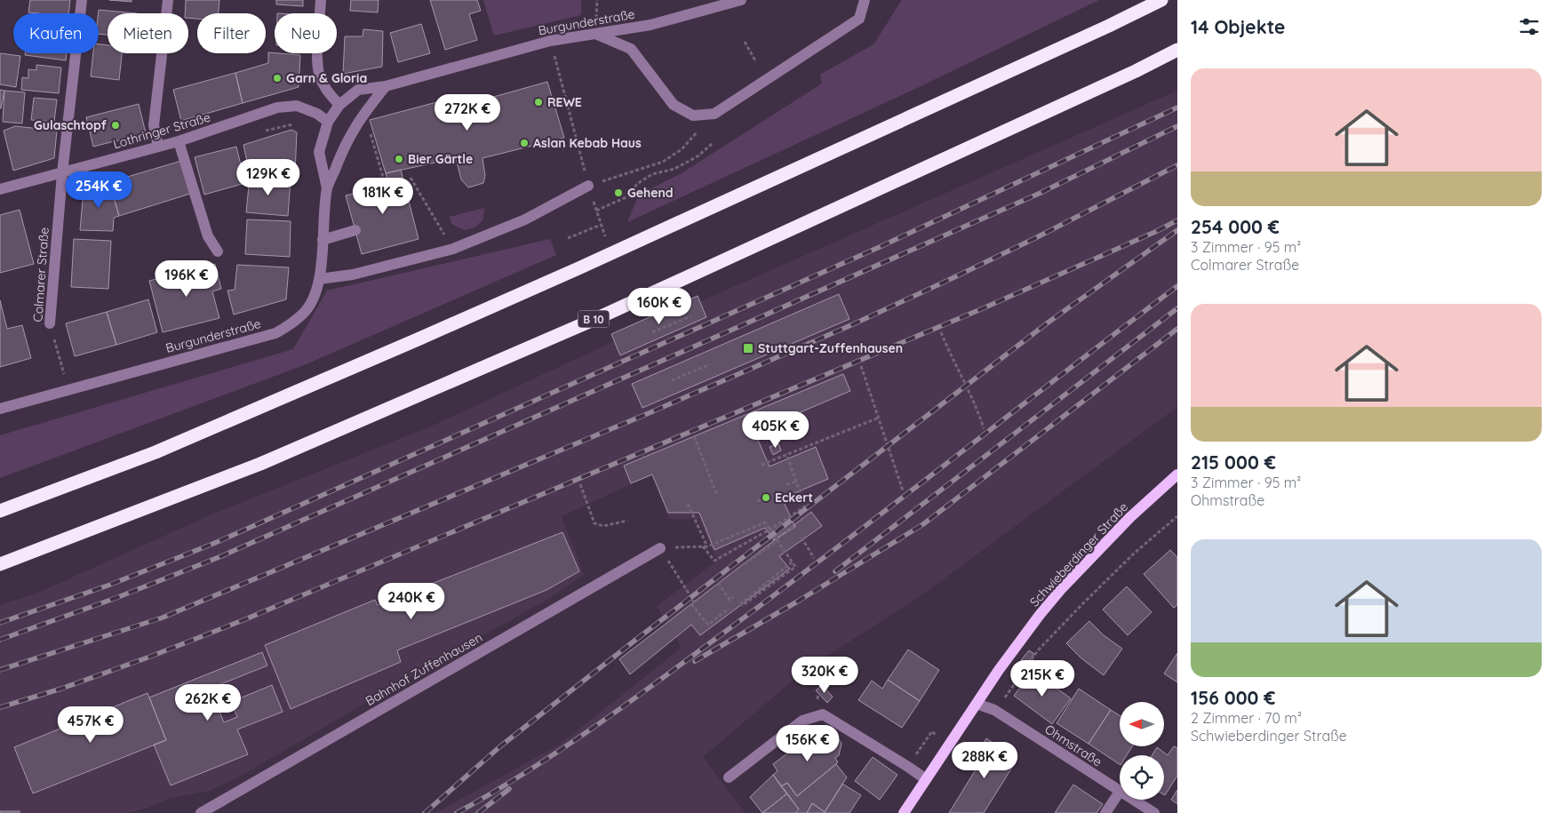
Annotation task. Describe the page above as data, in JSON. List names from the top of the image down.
{
  "streets": {
    "highway": ["B 10"],
    "main road": ["Schwieberdinger Straße"],
    "street": [
      "Burgunderstraße",
      "Lothringer Straße",
      "Colmarer Straße",
      "Bahnhof Zuffenhausen",
      "Ohmstraße"
    ]
  },
  "crossings": [
    ["Burgunderstraße", "Lothringer Straße"],
    ["Burgunderstraße", "Colmarer Straße"],
    ["Lothringer Straße", "Colmarer Straße"],
    ["Schwieberdinger Straße", "Ohmstraße"]
  ],
  "places": {
    "other": [
      "Garn & Gloria",
      "REWE",
      "Gulaschtopf",
      "Aslan Kebab Haus",
      "Bier Gärtle",
      "Gehend",
      "Eckert"
    ],
    "transit": ["Stuttgart-Zuffenhausen"]
  },
  "north": "left",
  "page": {
    "heading": "14 Objekte",
    "chip": [
      "Kaufen",
      "Mieten",
      "Filter",
      "Neu"
    ],
    "list": [
      {
        "name": "254 000 €",
        "note": "3 Zimmer · 95 m² · Colmarer Straße"
      },
      {
        "name": "215 000 €",
        "note": "3 Zimmer · 95 m² · Ohmstraße"
      },
      {
        "name": "156 000 €",
        "note": "2 Zimmer · 70 m² · Schwieberdinger Straße"
      }
    ],
    "price": [
      "272K €",
      "129K €",
      "254K €",
      "181K €",
      "196K €",
      "160K €",
      "405K €",
      "240K €",
      "320K €",
      "215K €",
      "262K €",
      "457K €",
      "156K €",
      "288K €"
    ]
  }
}
